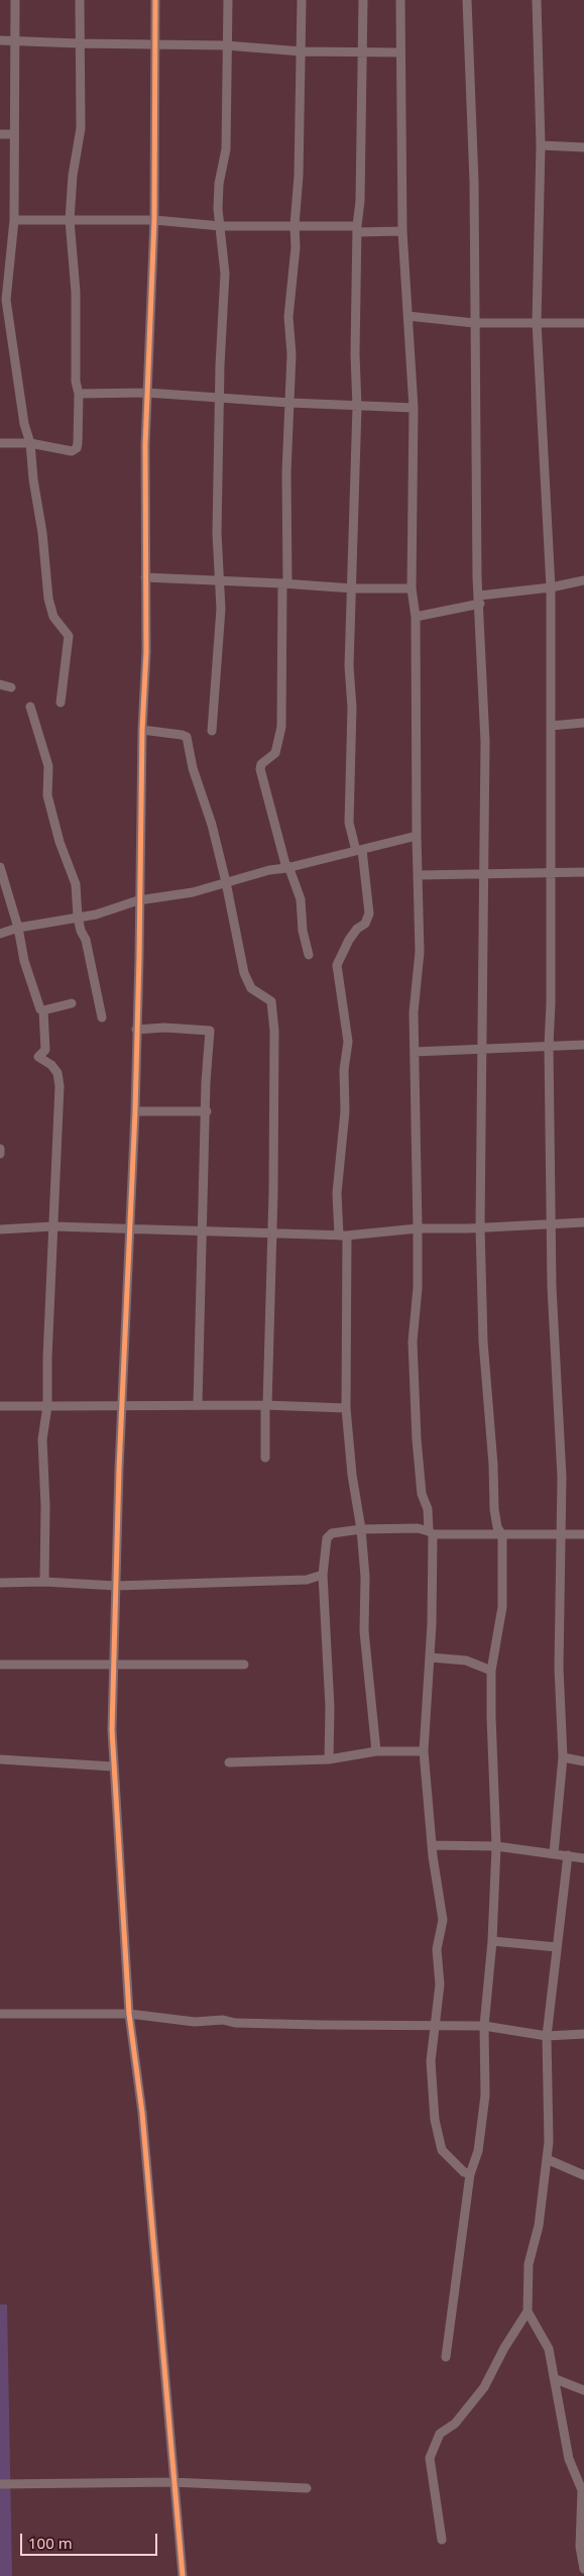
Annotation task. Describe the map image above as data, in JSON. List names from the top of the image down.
{
  "scale_bar": "100 m"
}
